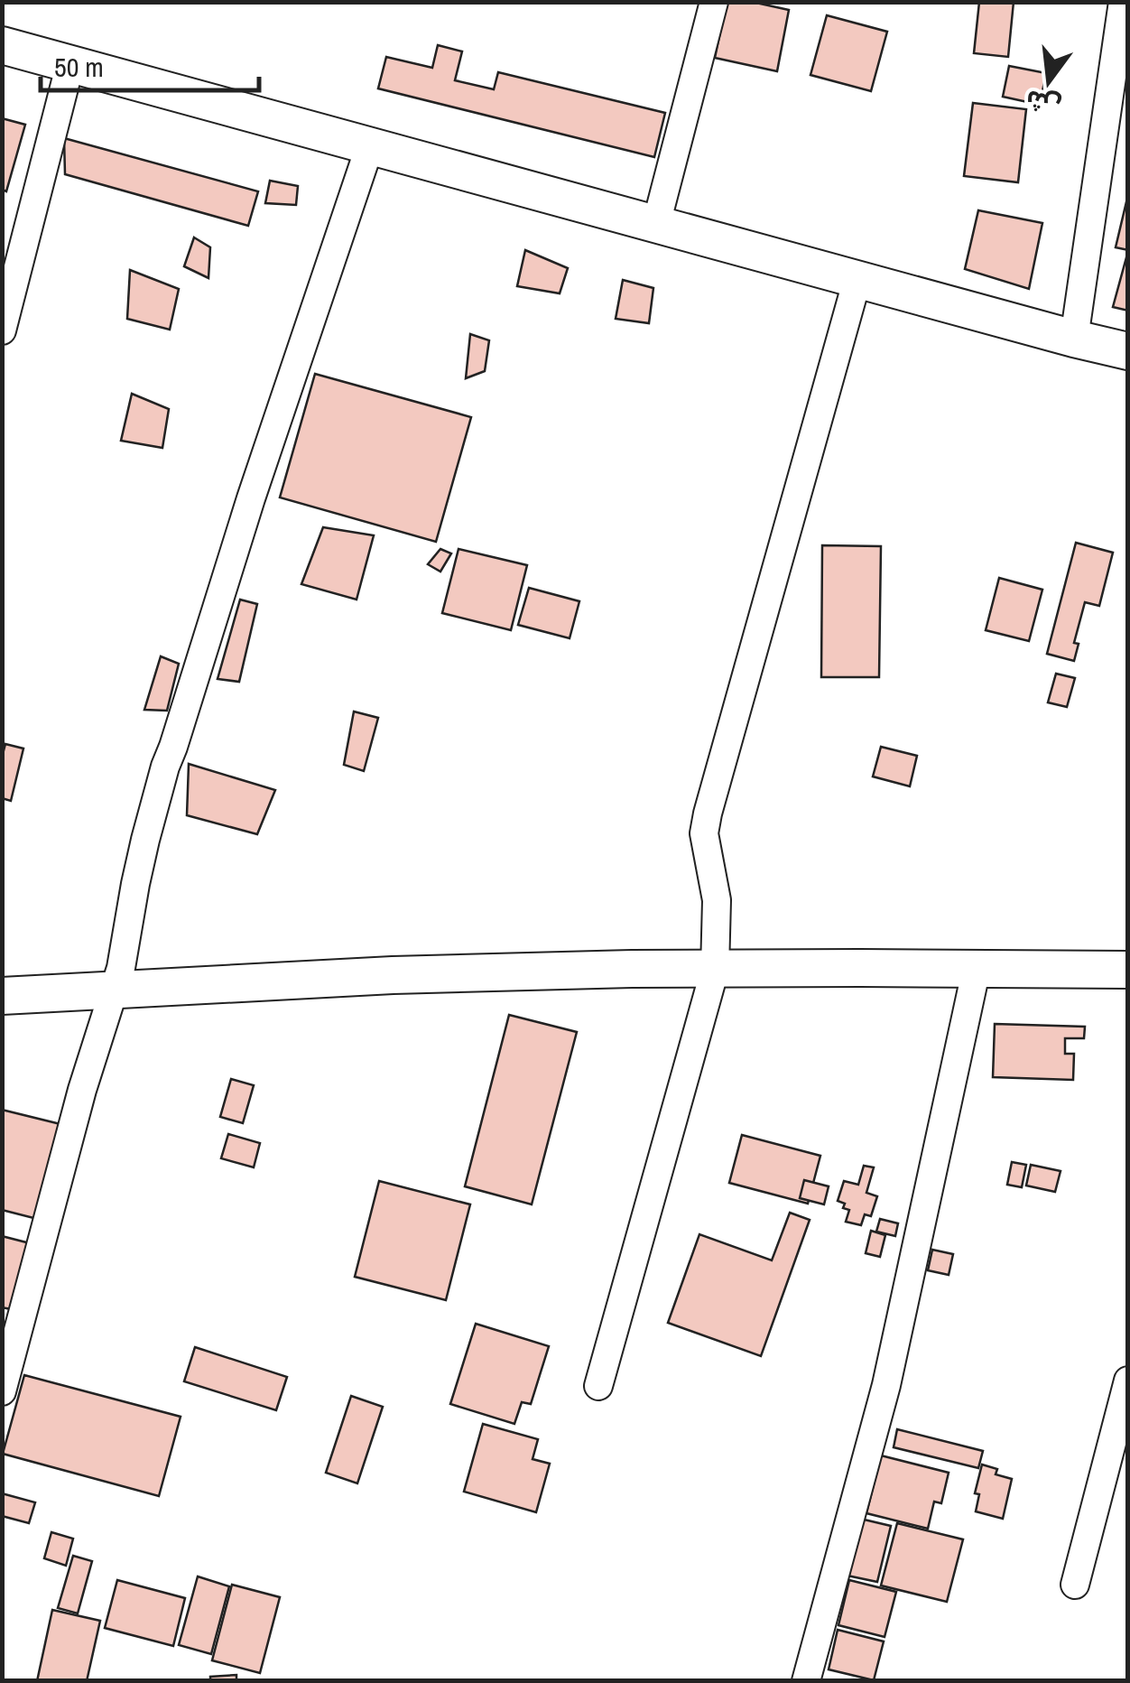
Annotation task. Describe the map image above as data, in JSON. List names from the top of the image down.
{
  "scale_bar": "50 m",
  "north": "bottom"
}
